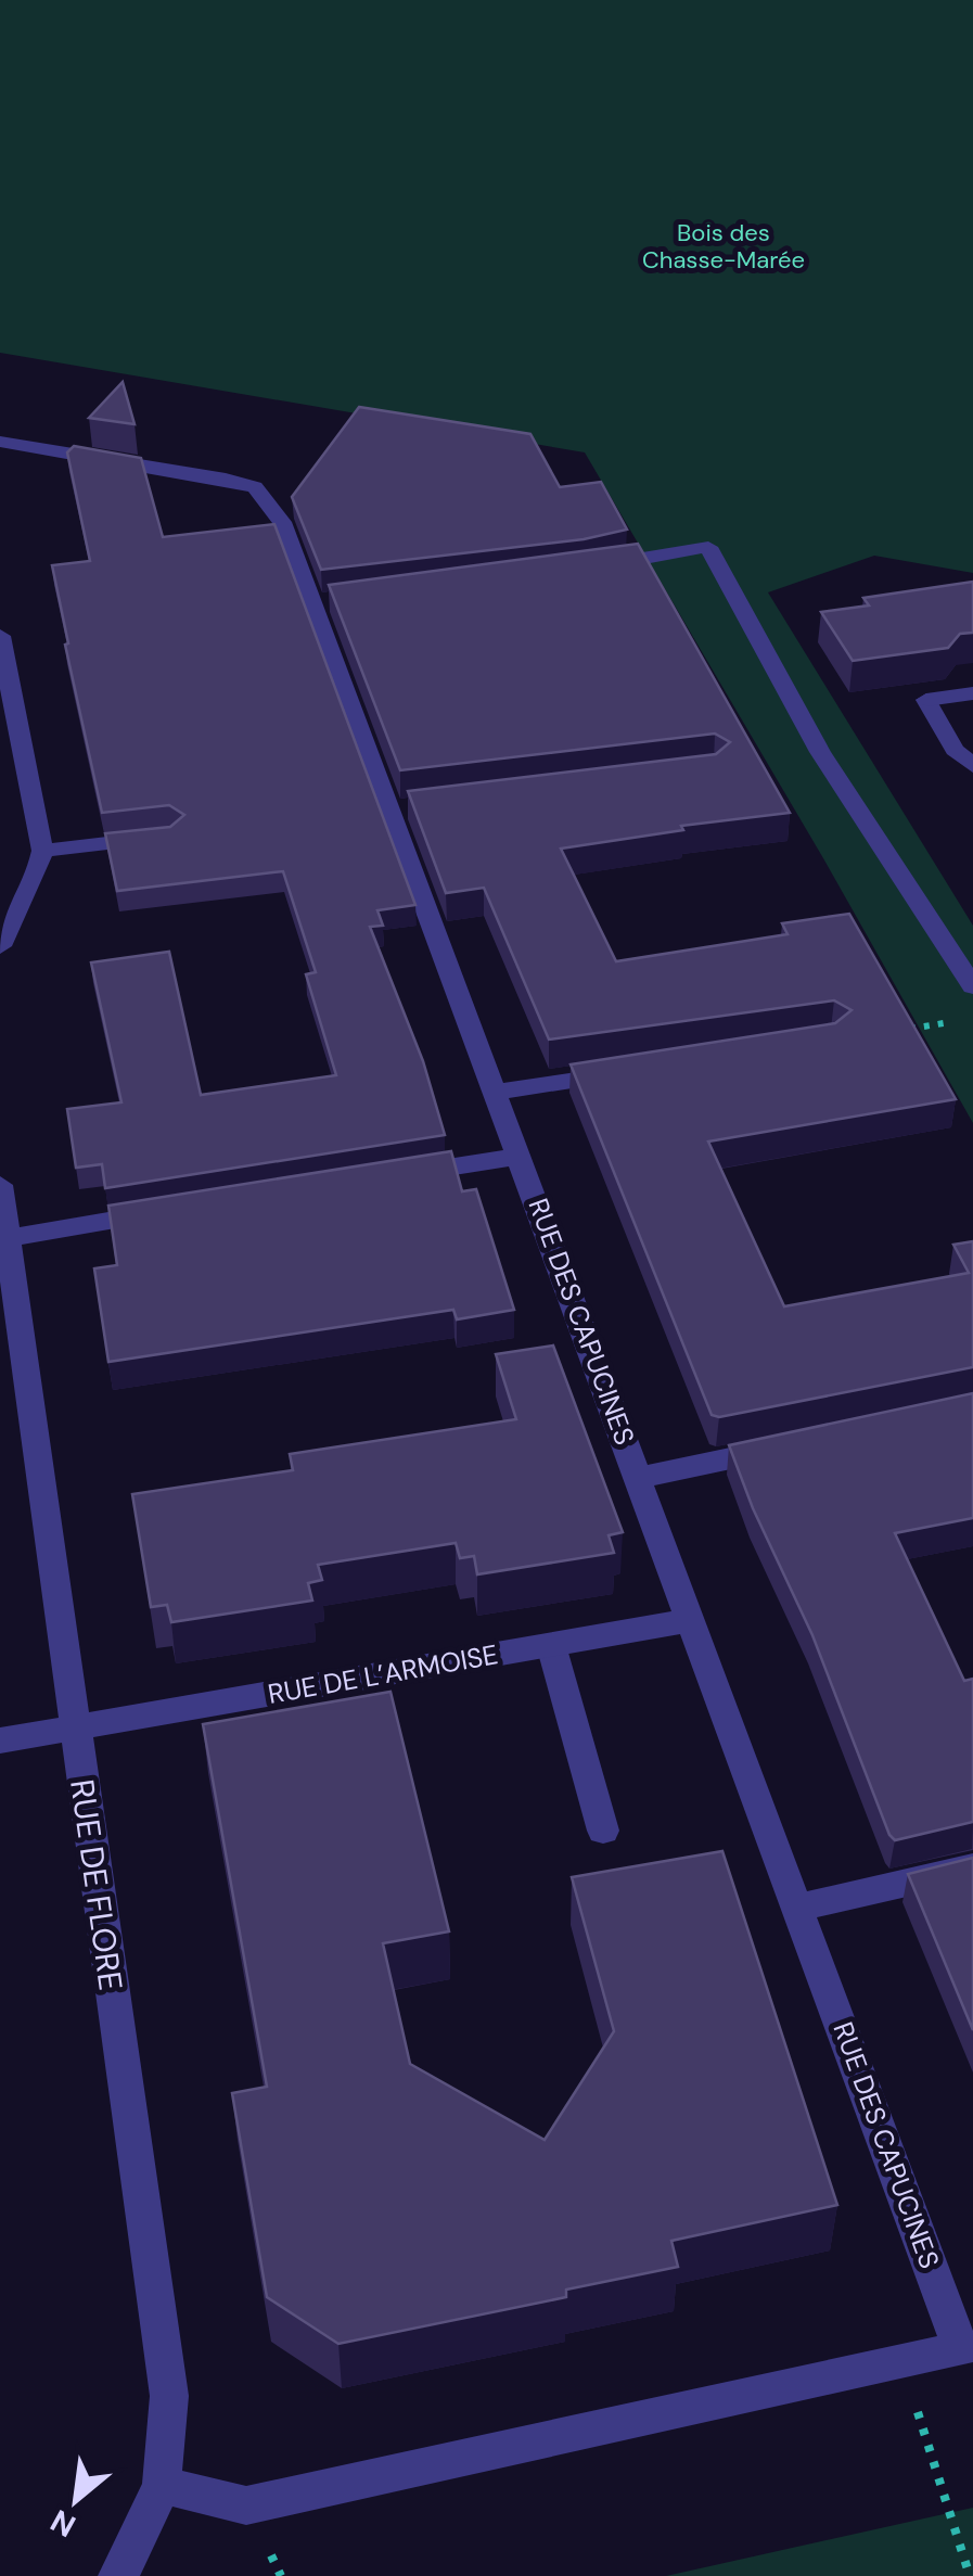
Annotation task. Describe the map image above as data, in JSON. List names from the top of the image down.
{
  "streets": {
    "street": ["RUE DES CAPUCINES", "RUE DE L’ARMOISE", "RUE DE FLORE"]
  },
  "crossings": [
    ["RUE DES CAPUCINES", "RUE DE L’ARMOISE"],
    ["RUE DES CAPUCINES", "RUE DE FLORE"],
    ["RUE DE L’ARMOISE", "RUE DE FLORE"]
  ],
  "parks": ["Bois des Chasse-Marée"],
  "north": "bottom left"
}
